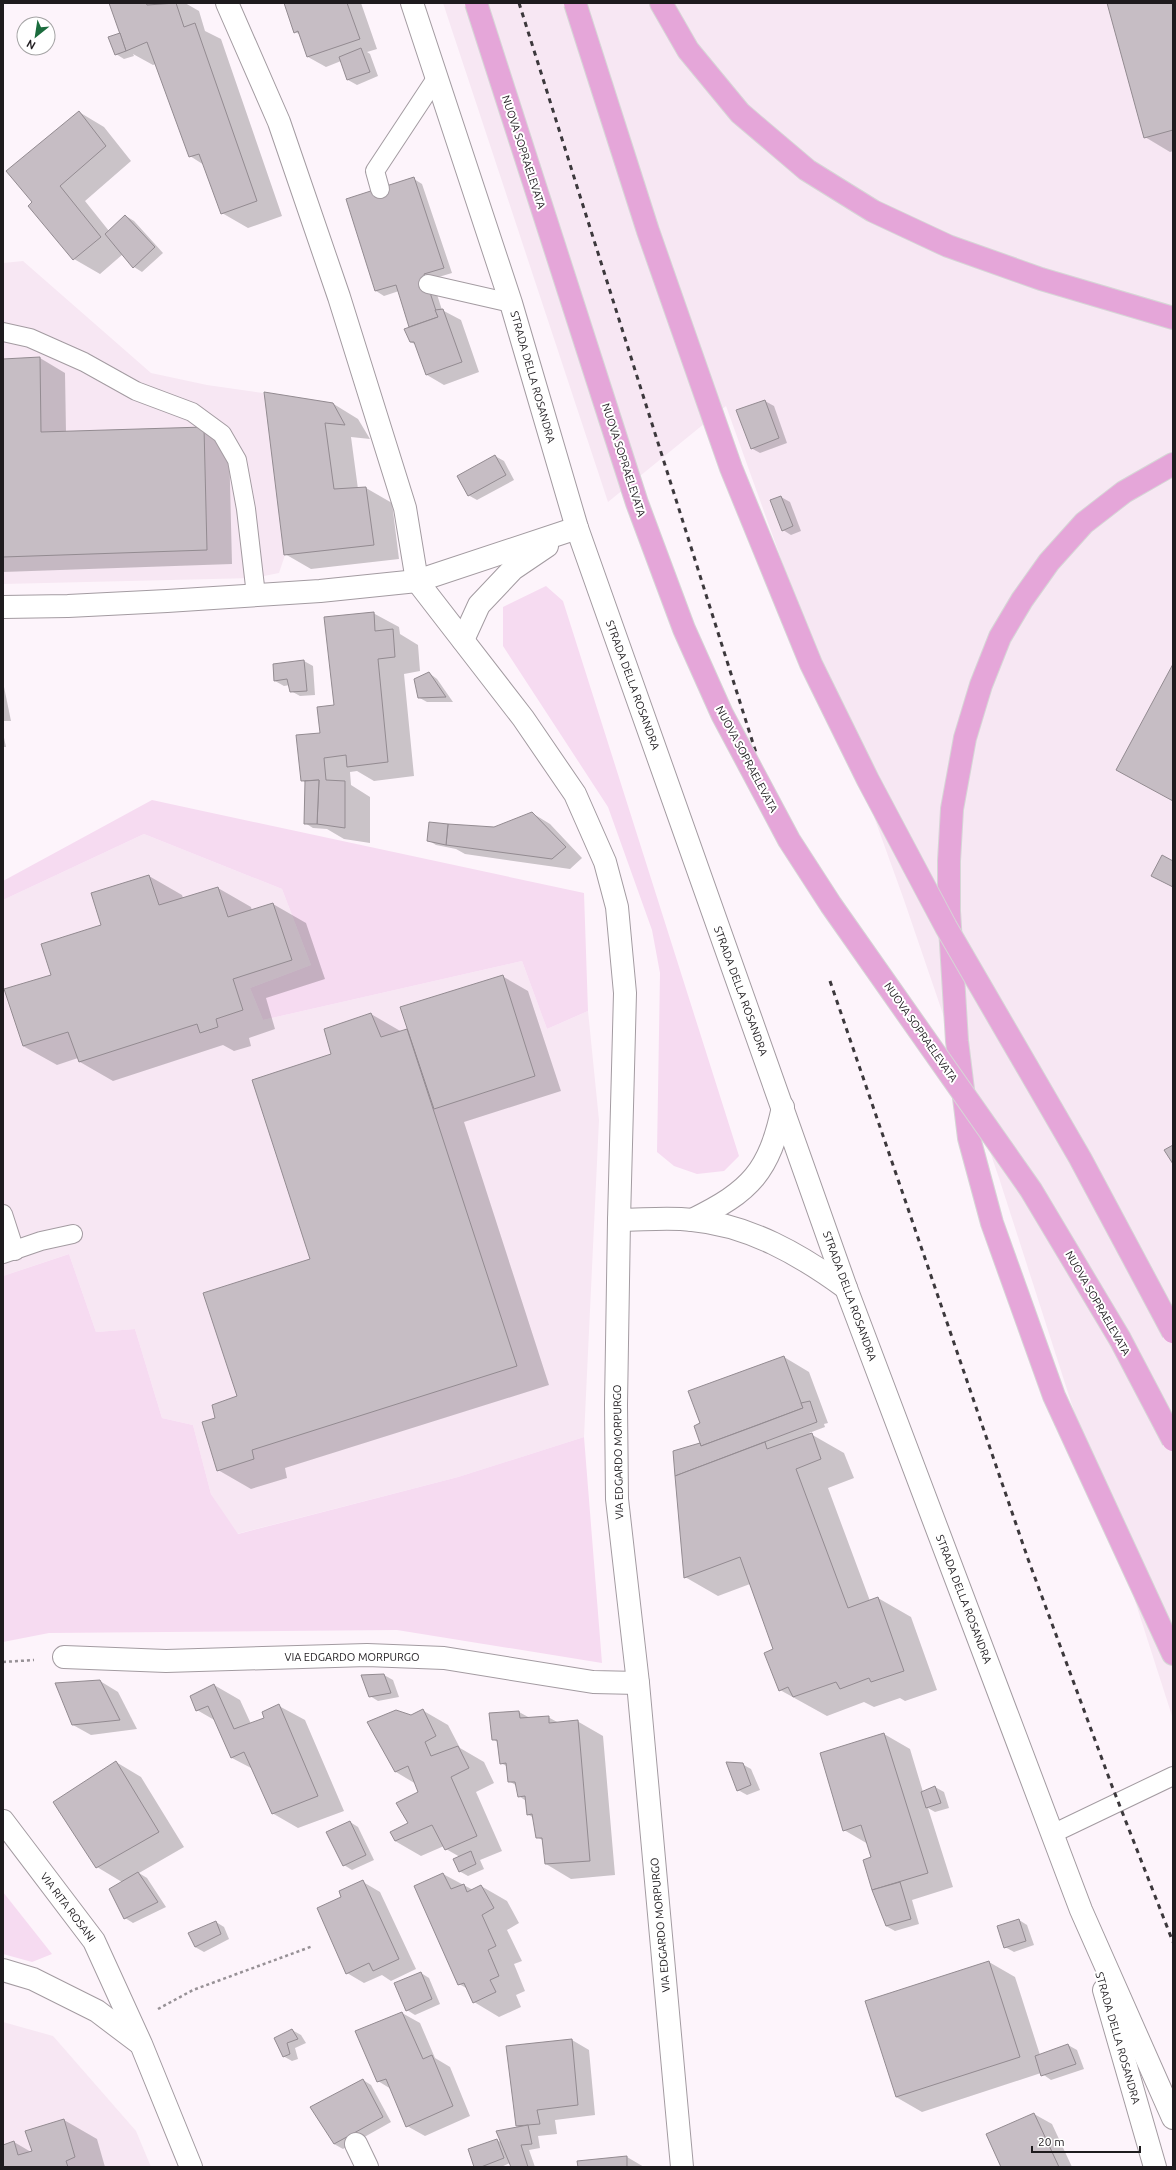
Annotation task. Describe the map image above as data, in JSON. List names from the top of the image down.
{
  "streets": {
    "highway": ["NUOVA SOPRAELEVATA"],
    "street": ["STRADA DELLA ROSANDRA", "VIA EDGARDO MORPURGO", "VIA RITA ROSANI"]
  },
  "scale_bar": "20 m",
  "north": "bottom left"
}
